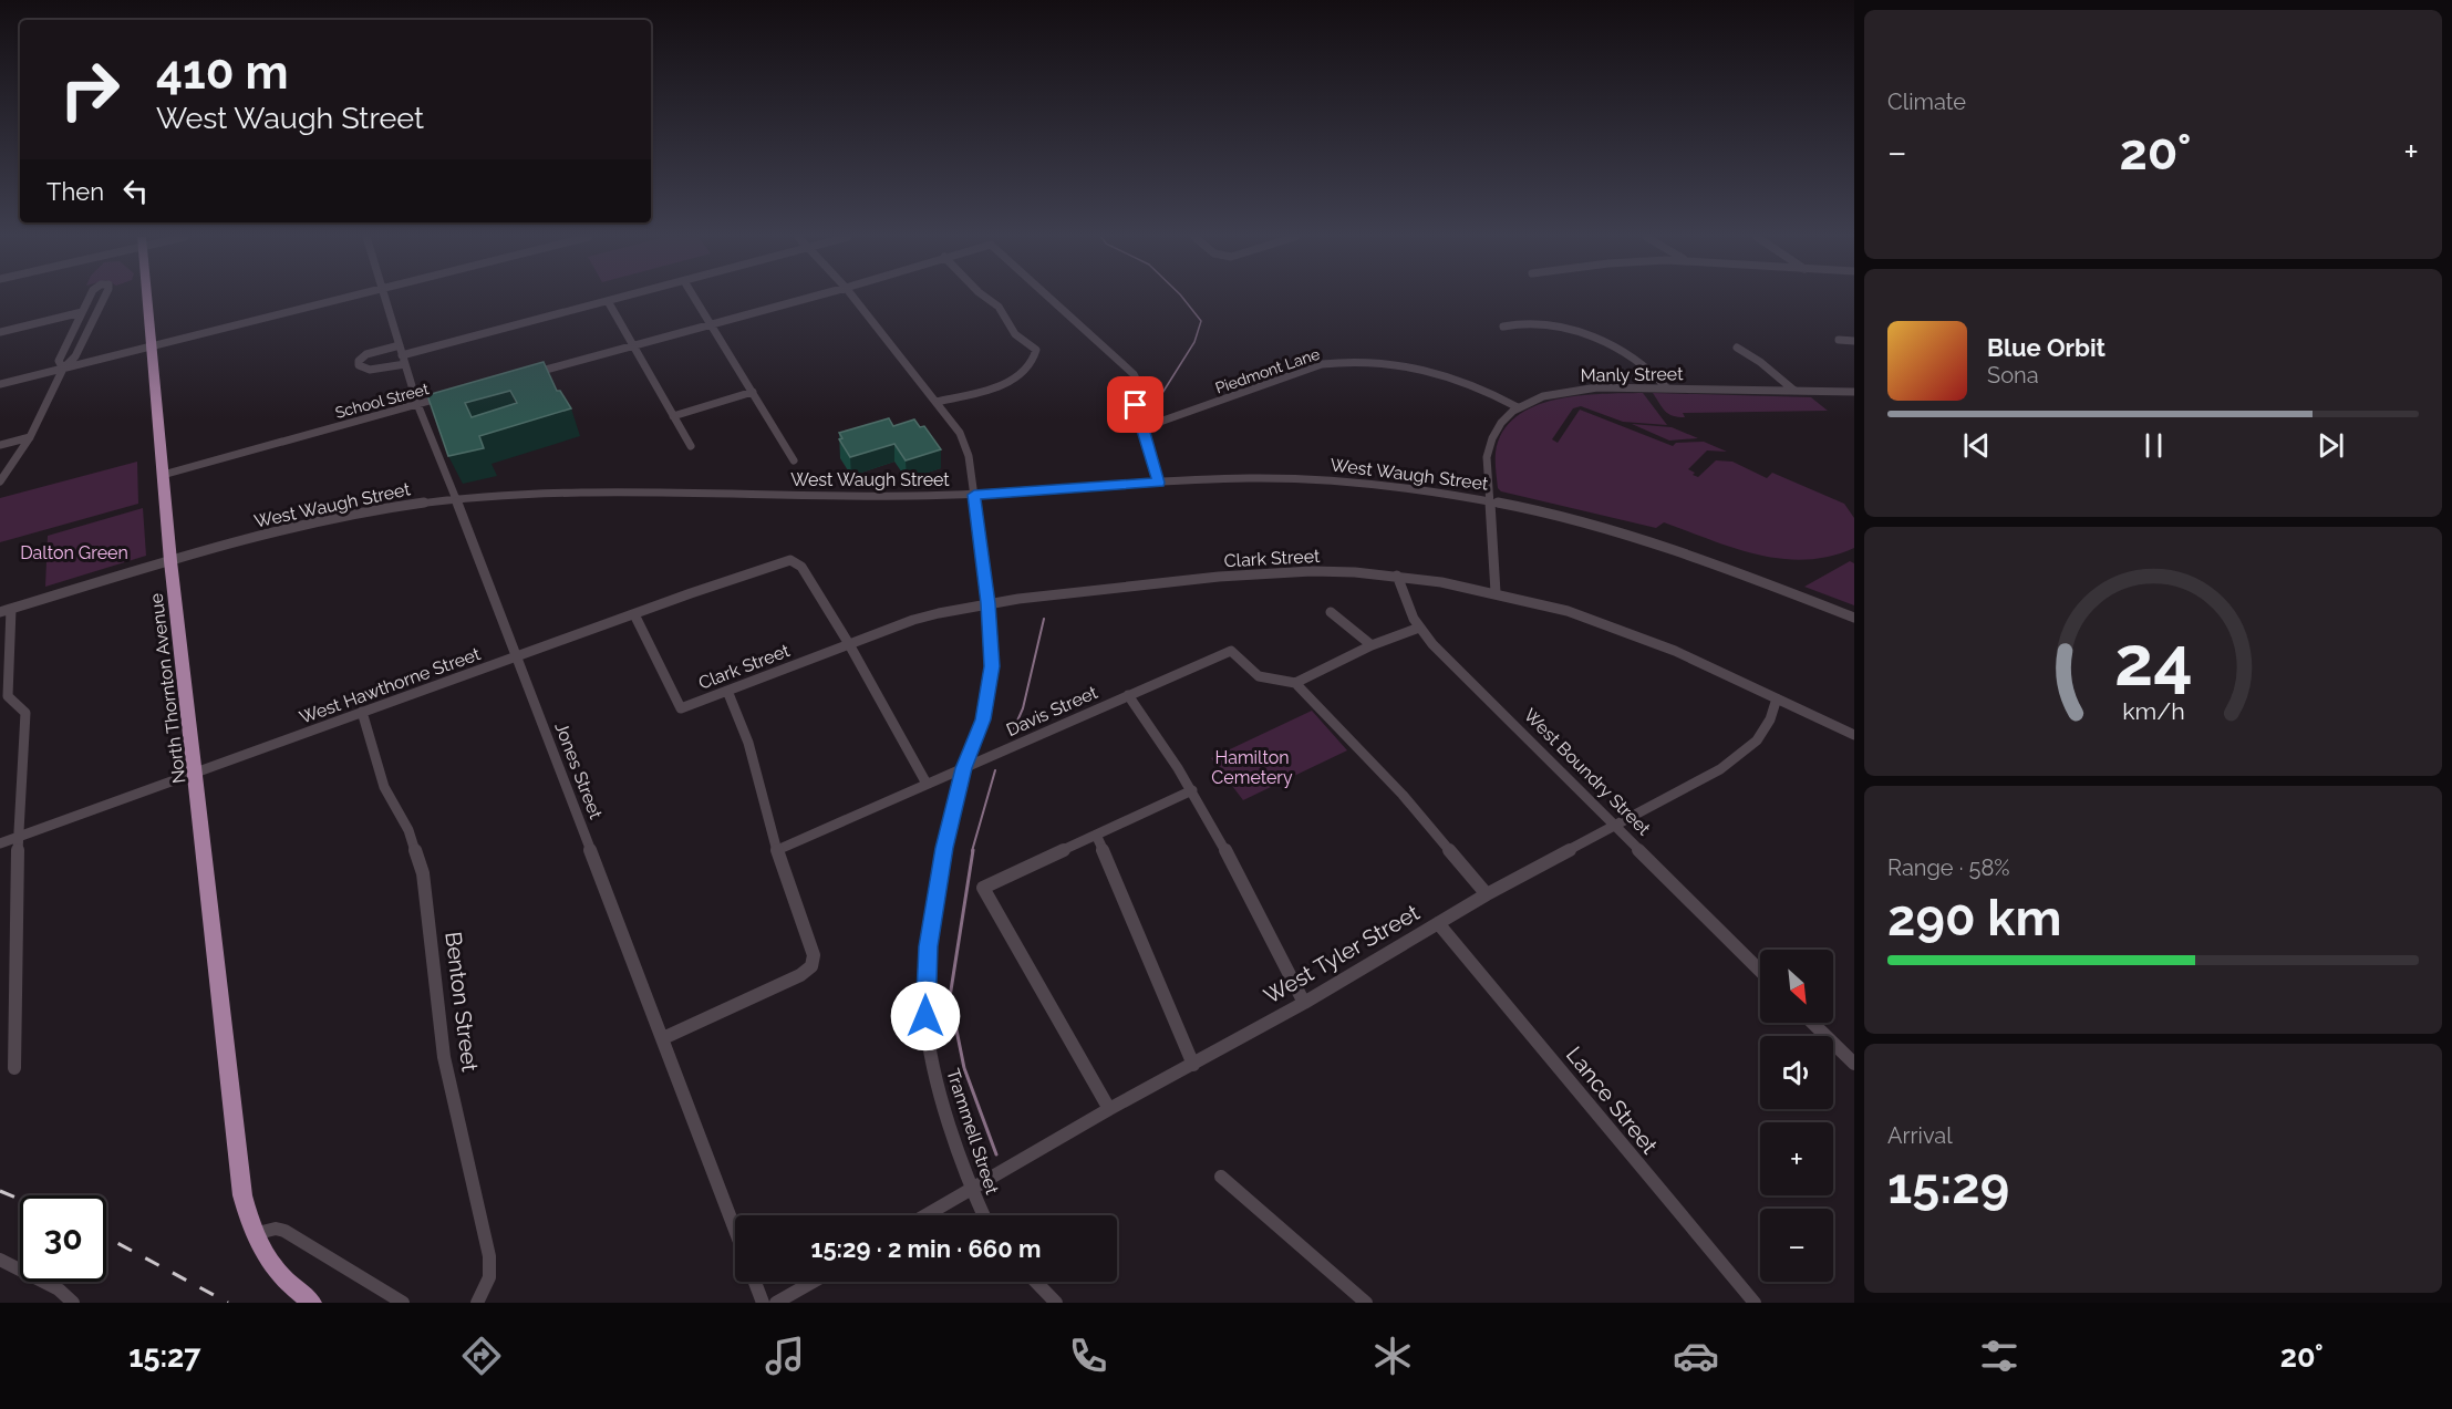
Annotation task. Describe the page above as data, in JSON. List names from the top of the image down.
{
  "streets": {
    "main road": ["North Thornton Avenue"],
    "street": [
      "Piedmont Lane",
      "Manly Street",
      "School Street",
      "West Waugh Street",
      "Clark Street",
      "West Hawthorne Street",
      "Davis Street",
      "Jones Street",
      "West Boundry Street",
      "West Tyler Street",
      "Benton Street",
      "Lance Street",
      "Trammell Street"
    ]
  },
  "crossings": [
    ["Piedmont Lane", "Manly Street"],
    ["Manly Street", "West Waugh Street"],
    ["Manly Street", "Clark Street"],
    ["School Street", "North Thornton Avenue"],
    ["School Street", "Jones Street"],
    ["West Waugh Street", "North Thornton Avenue"],
    ["West Waugh Street", "Jones Street"],
    ["West Waugh Street", "Trammell Street"],
    ["Clark Street", "West Hawthorne Street"],
    ["Clark Street", "West Boundry Street"],
    ["Clark Street", "West Tyler Street"],
    ["Clark Street", "Trammell Street"],
    ["West Hawthorne Street", "North Thornton Avenue"],
    ["West Hawthorne Street", "Jones Street"],
    ["West Hawthorne Street", "Benton Street"],
    ["Davis Street", "Trammell Street"],
    ["West Boundry Street", "West Tyler Street"],
    ["West Tyler Street", "Lance Street"],
    ["West Tyler Street", "Trammell Street"]
  ],
  "parks": ["Dalton Green", "Hamilton Cemetery"],
  "north": "bottom right",
  "page": {
    "tile": [
      "Climate",
      ["Range · 58%", "290 km"],
      ["Arrival", "15:29"]
    ],
    "turn": ["410 m", "West Waugh Street"],
    "heat": ["−", "20°", "+"],
    "then": "Then",
    "song": ["Blue Orbit", "Sona"],
    "map_buttons": ["+", "−"],
    "limit": "30",
    "trip": "15:29 · 2 min · 660 m",
    "tabs": ["15:27", "20°"],
    "gauge": ["24", "km/h"]
  }
}
